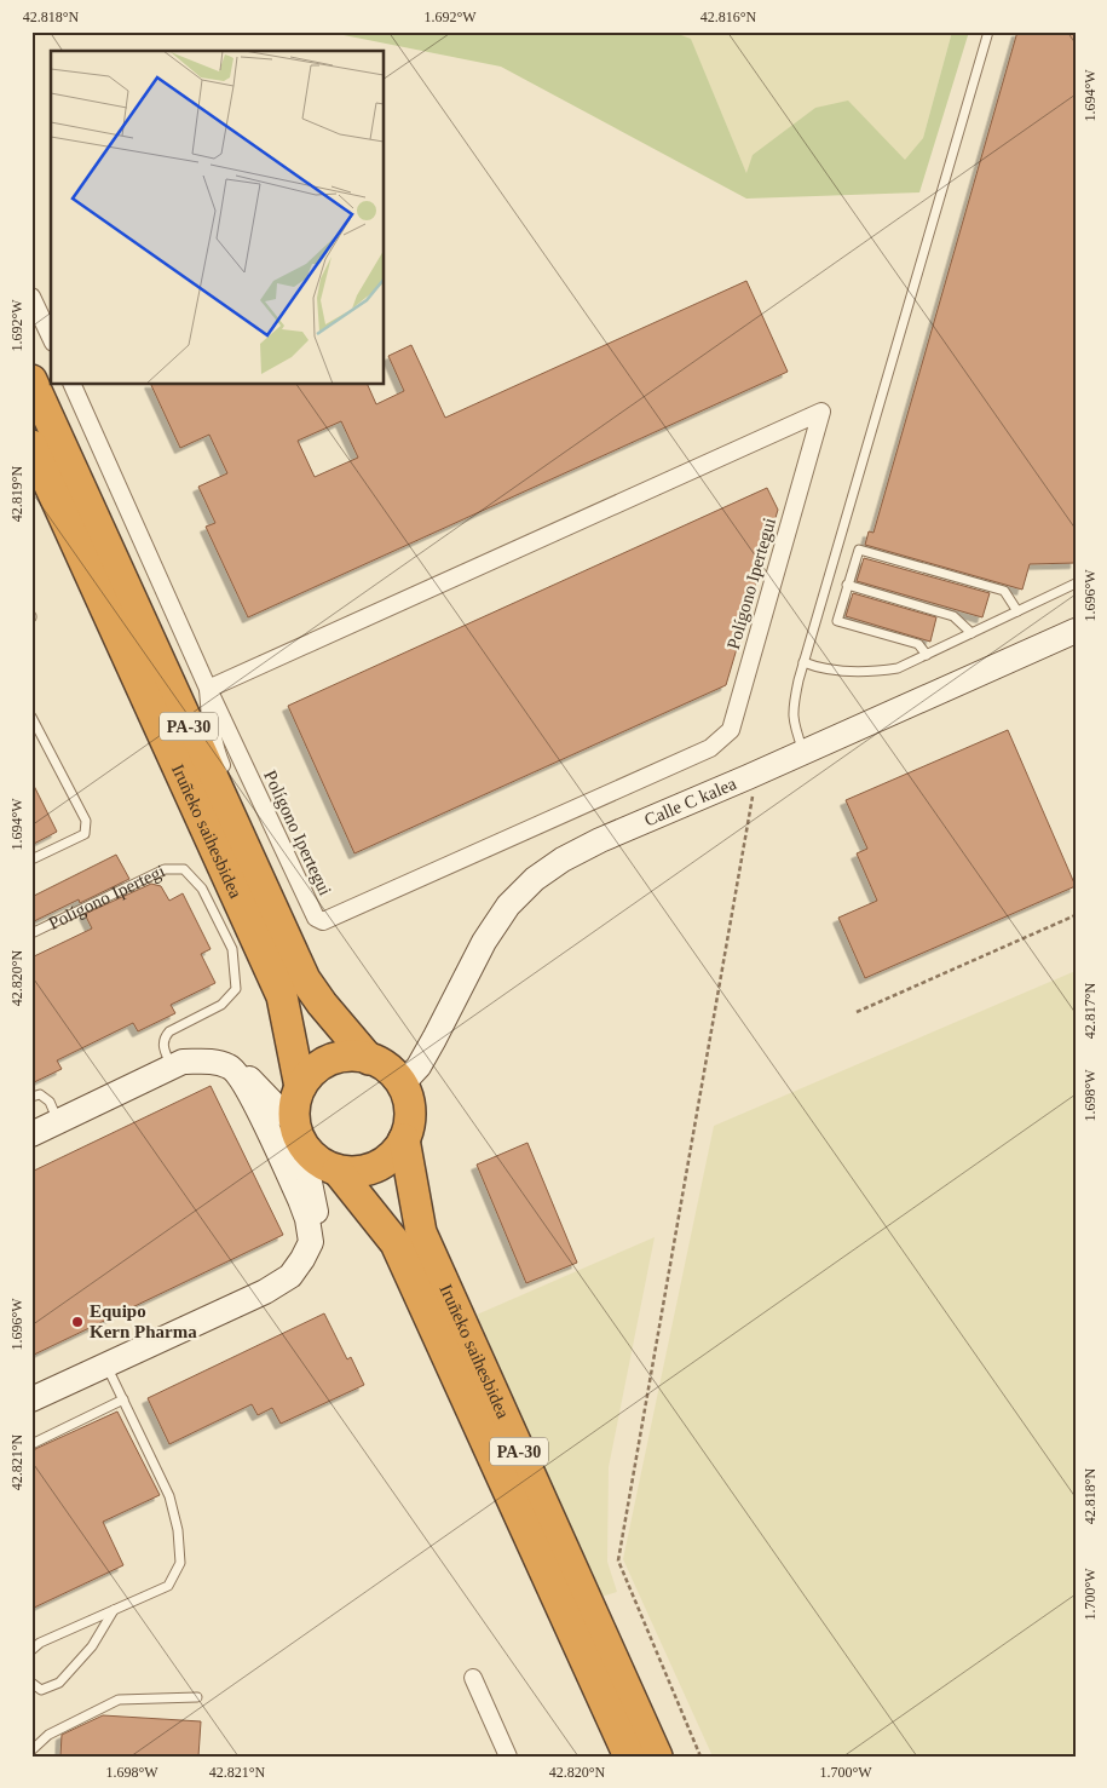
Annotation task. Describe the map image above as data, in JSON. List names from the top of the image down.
{
  "streets": {
    "highway": ["PA-30", "Iruñeko saihesbidea"],
    "street": ["Polígono Ipertegui", "Calle C kalea"],
    "lane": ["Polígono Ipertegi"]
  },
  "crossings": [
    ["Polígono Ipertegui", "Iruñeko saihesbidea"],
    ["PA-30", "Calle C kalea"],
    ["PA-30", "Iruñeko saihesbidea"],
    ["Calle C kalea", "Iruñeko saihesbidea"]
  ],
  "places": ["Equipo Kern Pharma"],
  "coordinates": [
    "42.818°N",
    "1.692°W",
    "42.816°N",
    "1.694°W",
    "42.819°N",
    "1.696°W",
    "42.820°N",
    "42.817°N",
    "1.698°W",
    "42.821°N",
    "1.700°W"
  ]
}
